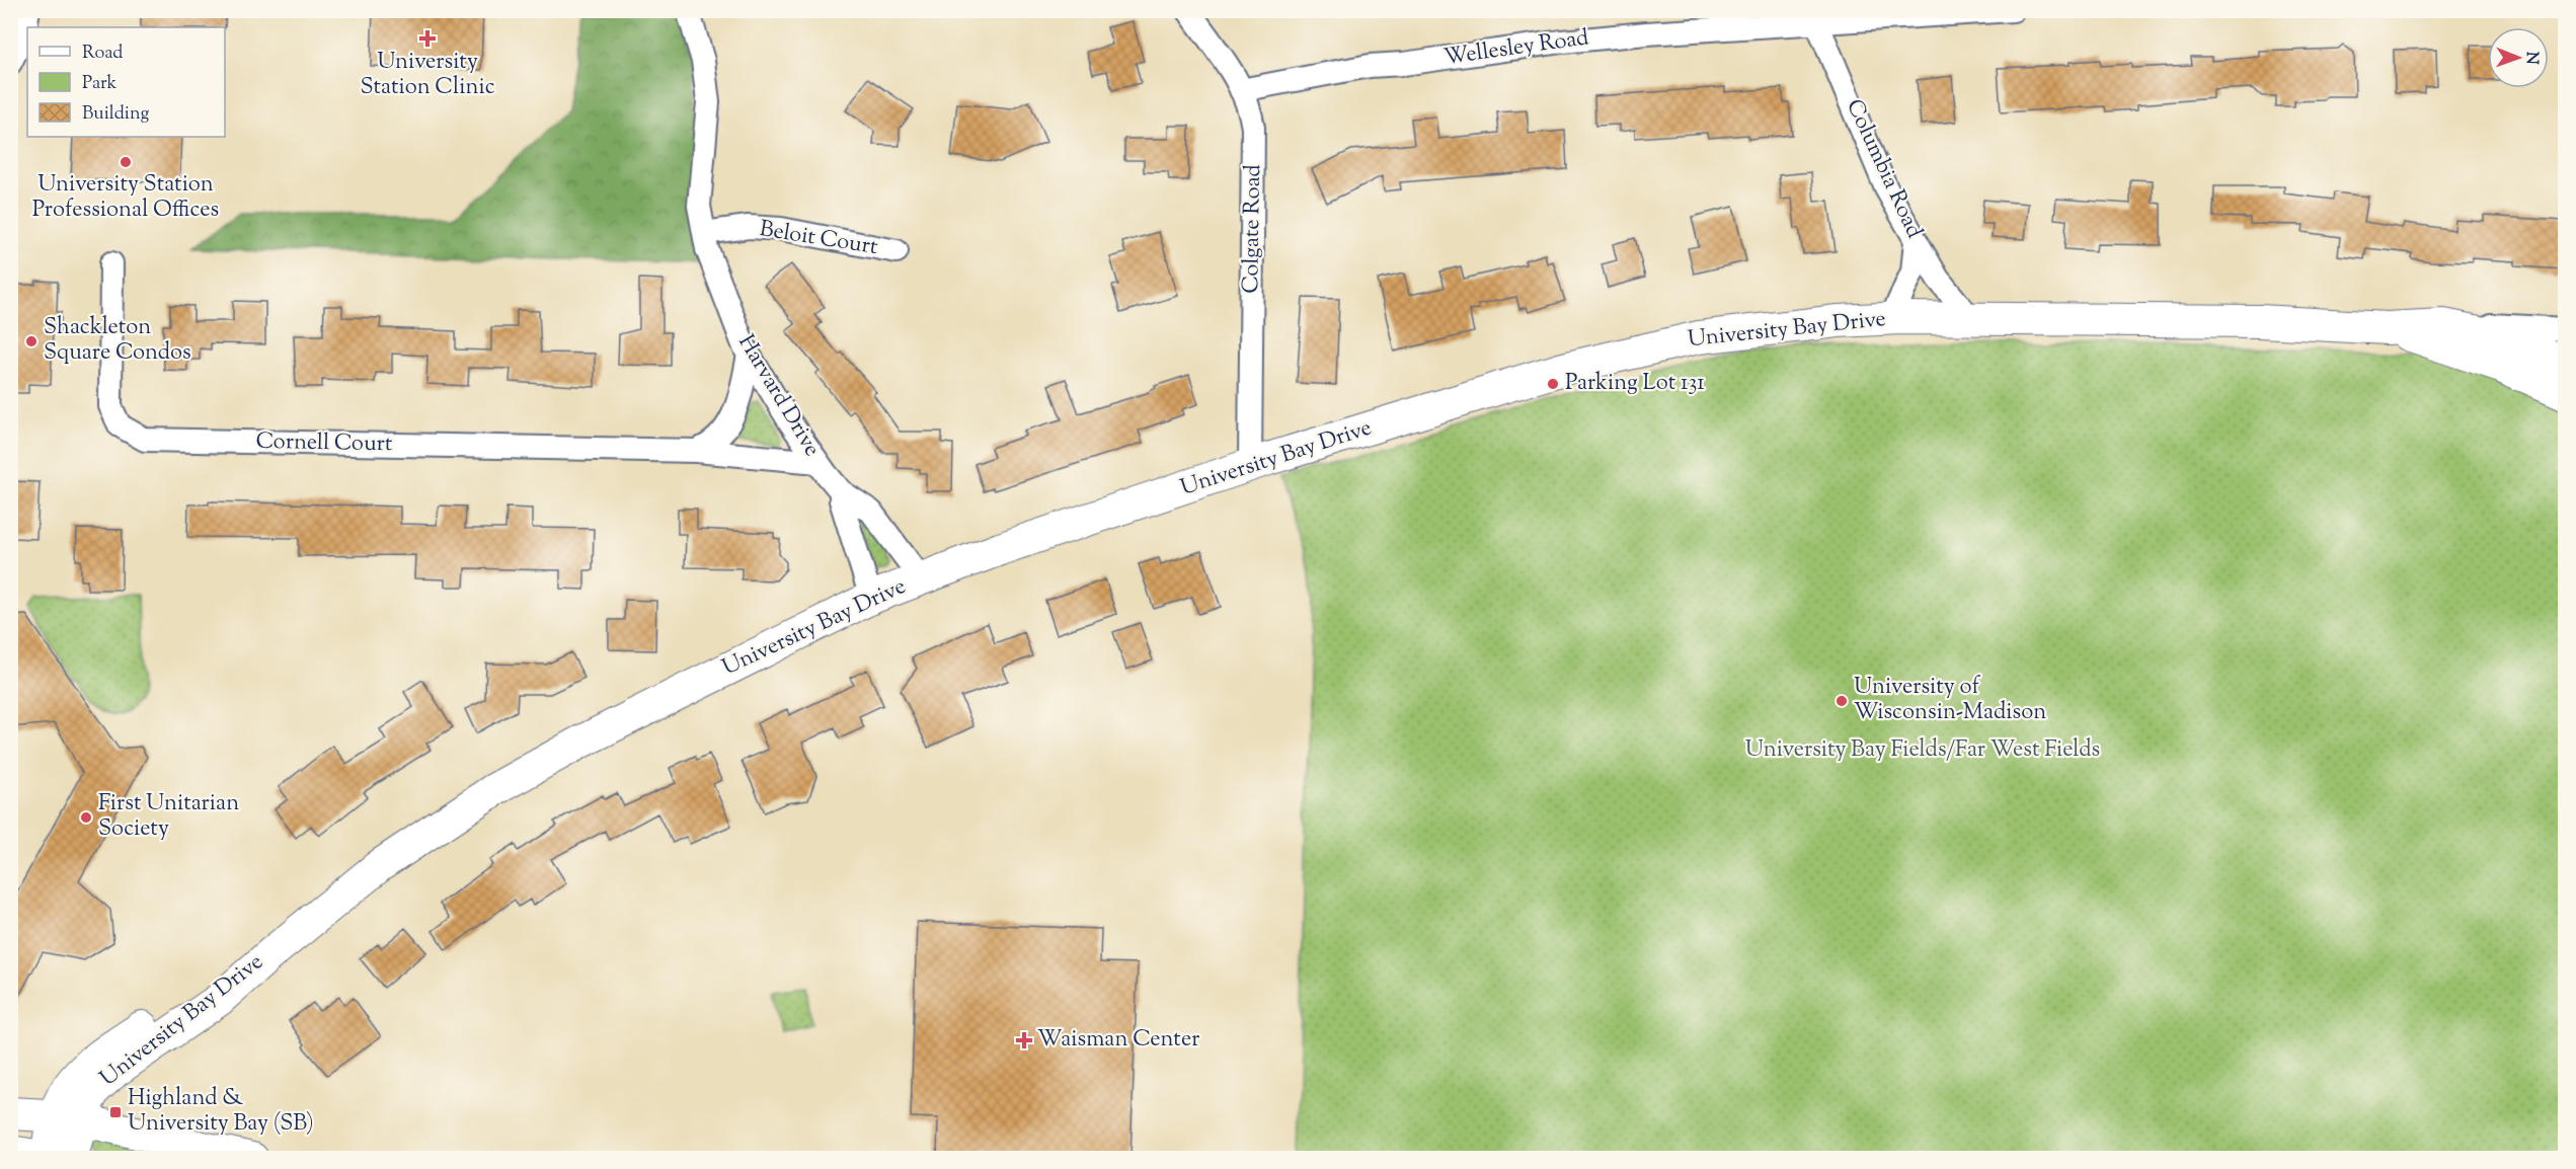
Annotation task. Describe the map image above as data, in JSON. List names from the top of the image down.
{
  "streets": {
    "street": [
      "Wellesley Road",
      "Columbia Road",
      "Colgate Road",
      "Beloit Court",
      "University Bay Drive",
      "Harvard Drive",
      "Cornell Court"
    ]
  },
  "crossings": [
    ["Wellesley Road", "Columbia Road"],
    ["Wellesley Road", "Colgate Road"],
    ["Columbia Road", "University Bay Drive"],
    ["Colgate Road", "University Bay Drive"],
    ["Beloit Court", "Harvard Drive"],
    ["University Bay Drive", "Harvard Drive"],
    ["Harvard Drive", "Cornell Court"]
  ],
  "parks": ["University Bay Fields/Far West Fields"],
  "places": {
    "health": ["University Station Clinic", "Waisman Center"],
    "other": [
      "University Station Professional Offices",
      "Shackleton Square Condos",
      "Parking Lot 131",
      "University of Wisconsin-Madison",
      "First Unitarian Society"
    ],
    "transit": ["Highland & University Bay (SB)"]
  },
  "legend": ["Road", "Park", "Building"],
  "north": "right"
}
